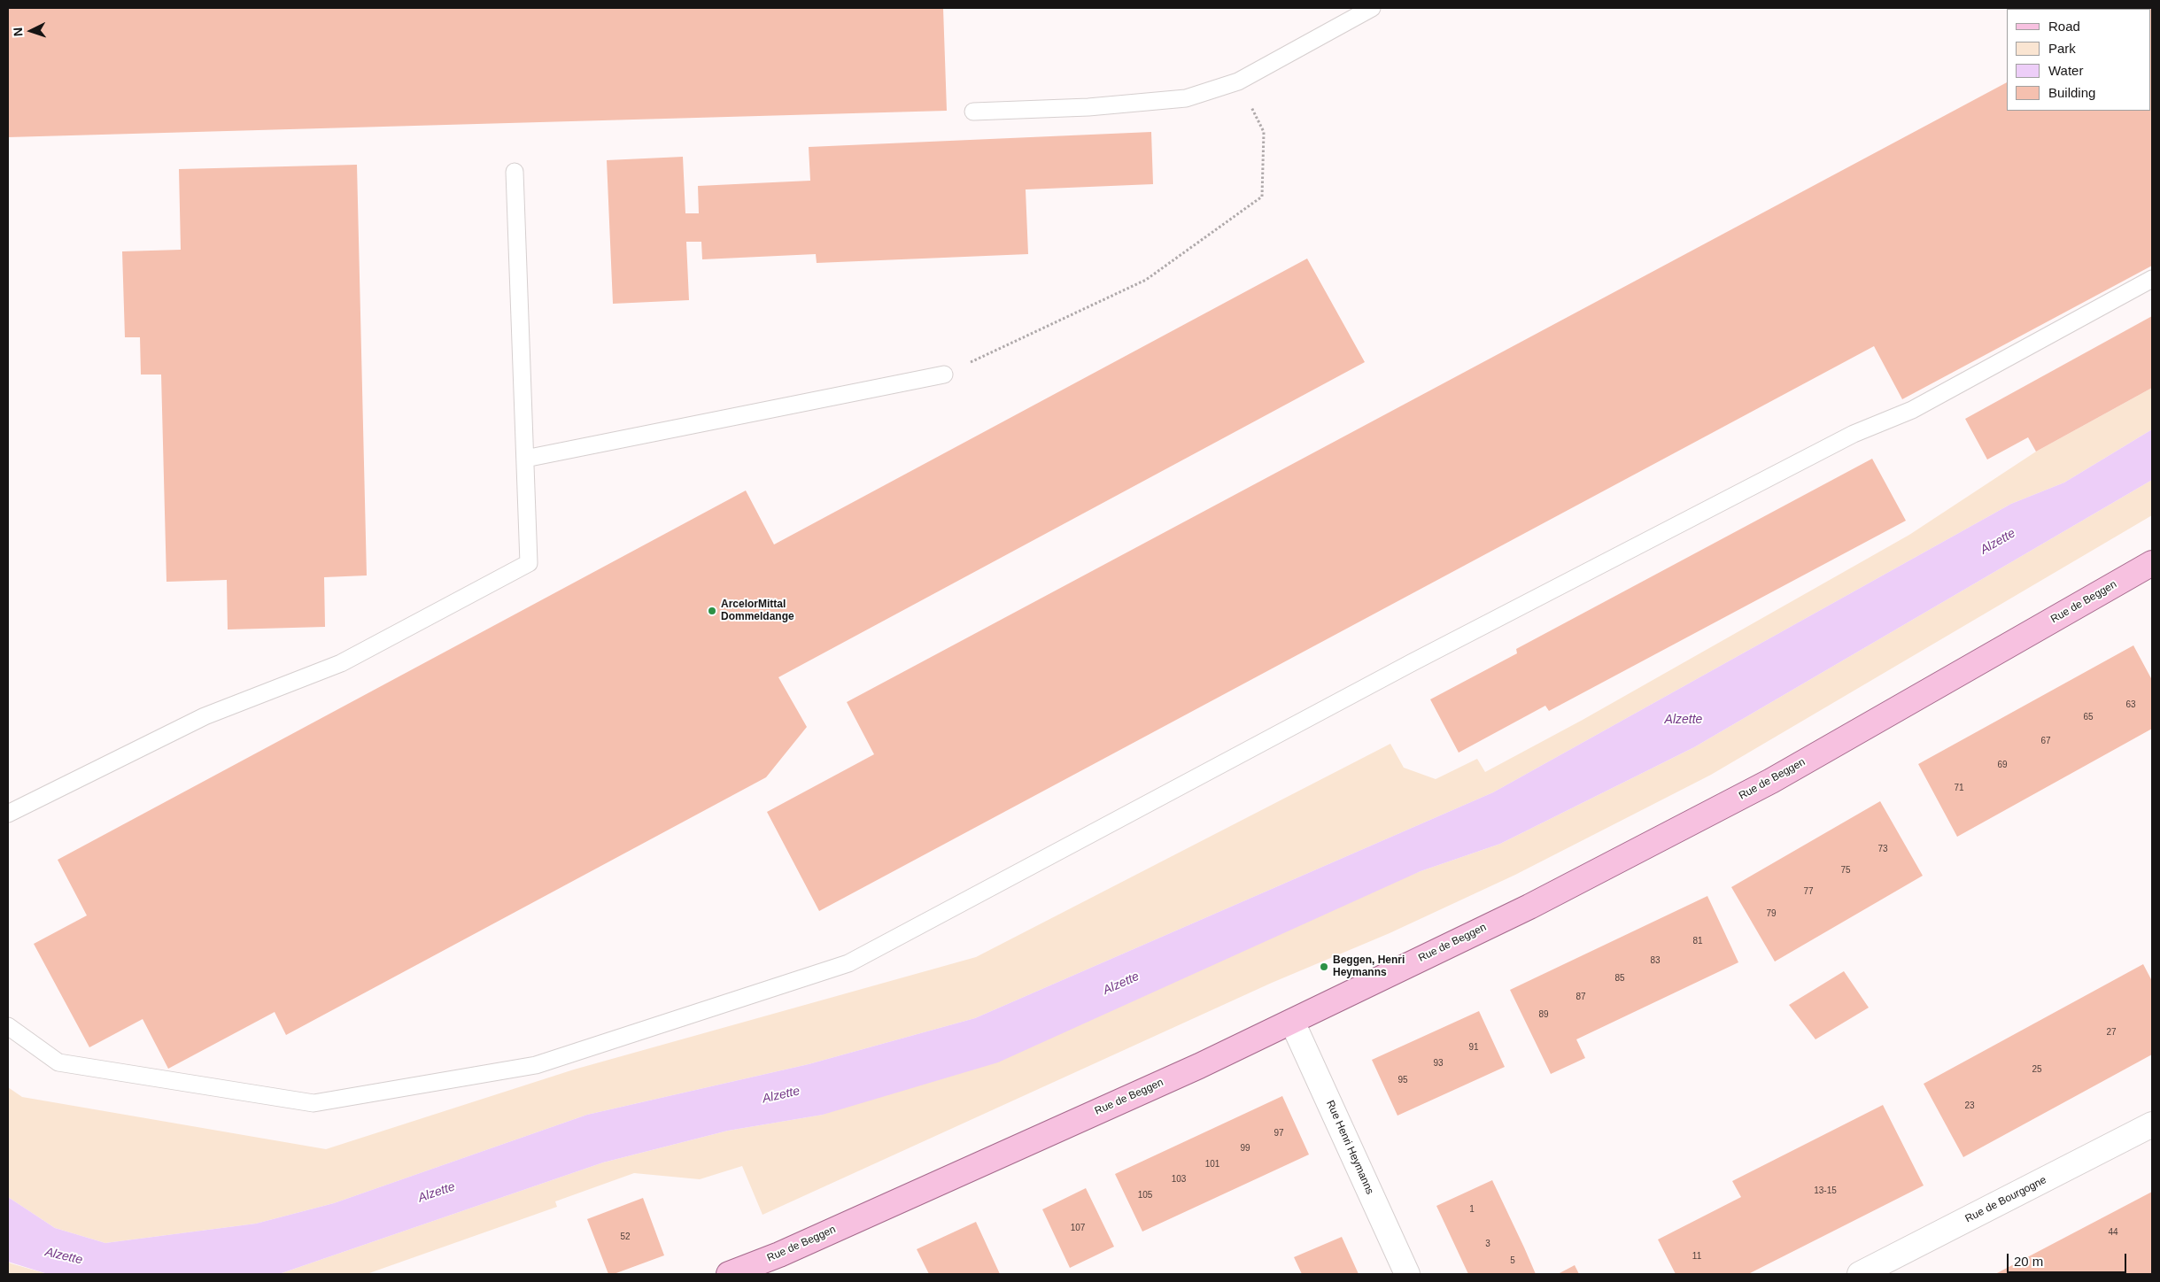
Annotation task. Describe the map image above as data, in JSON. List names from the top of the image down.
{
  "streets": {
    "main road": ["Rue de Beggen"],
    "street": ["Rue Henri Heymanns", "Rue de Bourgogne"]
  },
  "crossings": [
    ["Rue de Beggen", "Rue Henri Heymanns"]
  ],
  "water": ["Alzette"],
  "places": ["ArcelorMittal Dommeldange", "Beggen, Henri Heymanns"],
  "house_numbers": [
    "63",
    "65",
    "67",
    "69",
    "71",
    "73",
    "75",
    "77",
    "79",
    "81",
    "83",
    "85",
    "87",
    "89",
    "27",
    "91",
    "93",
    "25",
    "95",
    "23",
    "97",
    "99",
    "101",
    "103",
    "13-15",
    "105",
    "1",
    "107",
    "44",
    "52",
    "3",
    "11",
    "5"
  ],
  "legend": [
    "Road",
    "Park",
    "Water",
    "Building"
  ],
  "scale_bar": "20 m",
  "north": "left"
}
